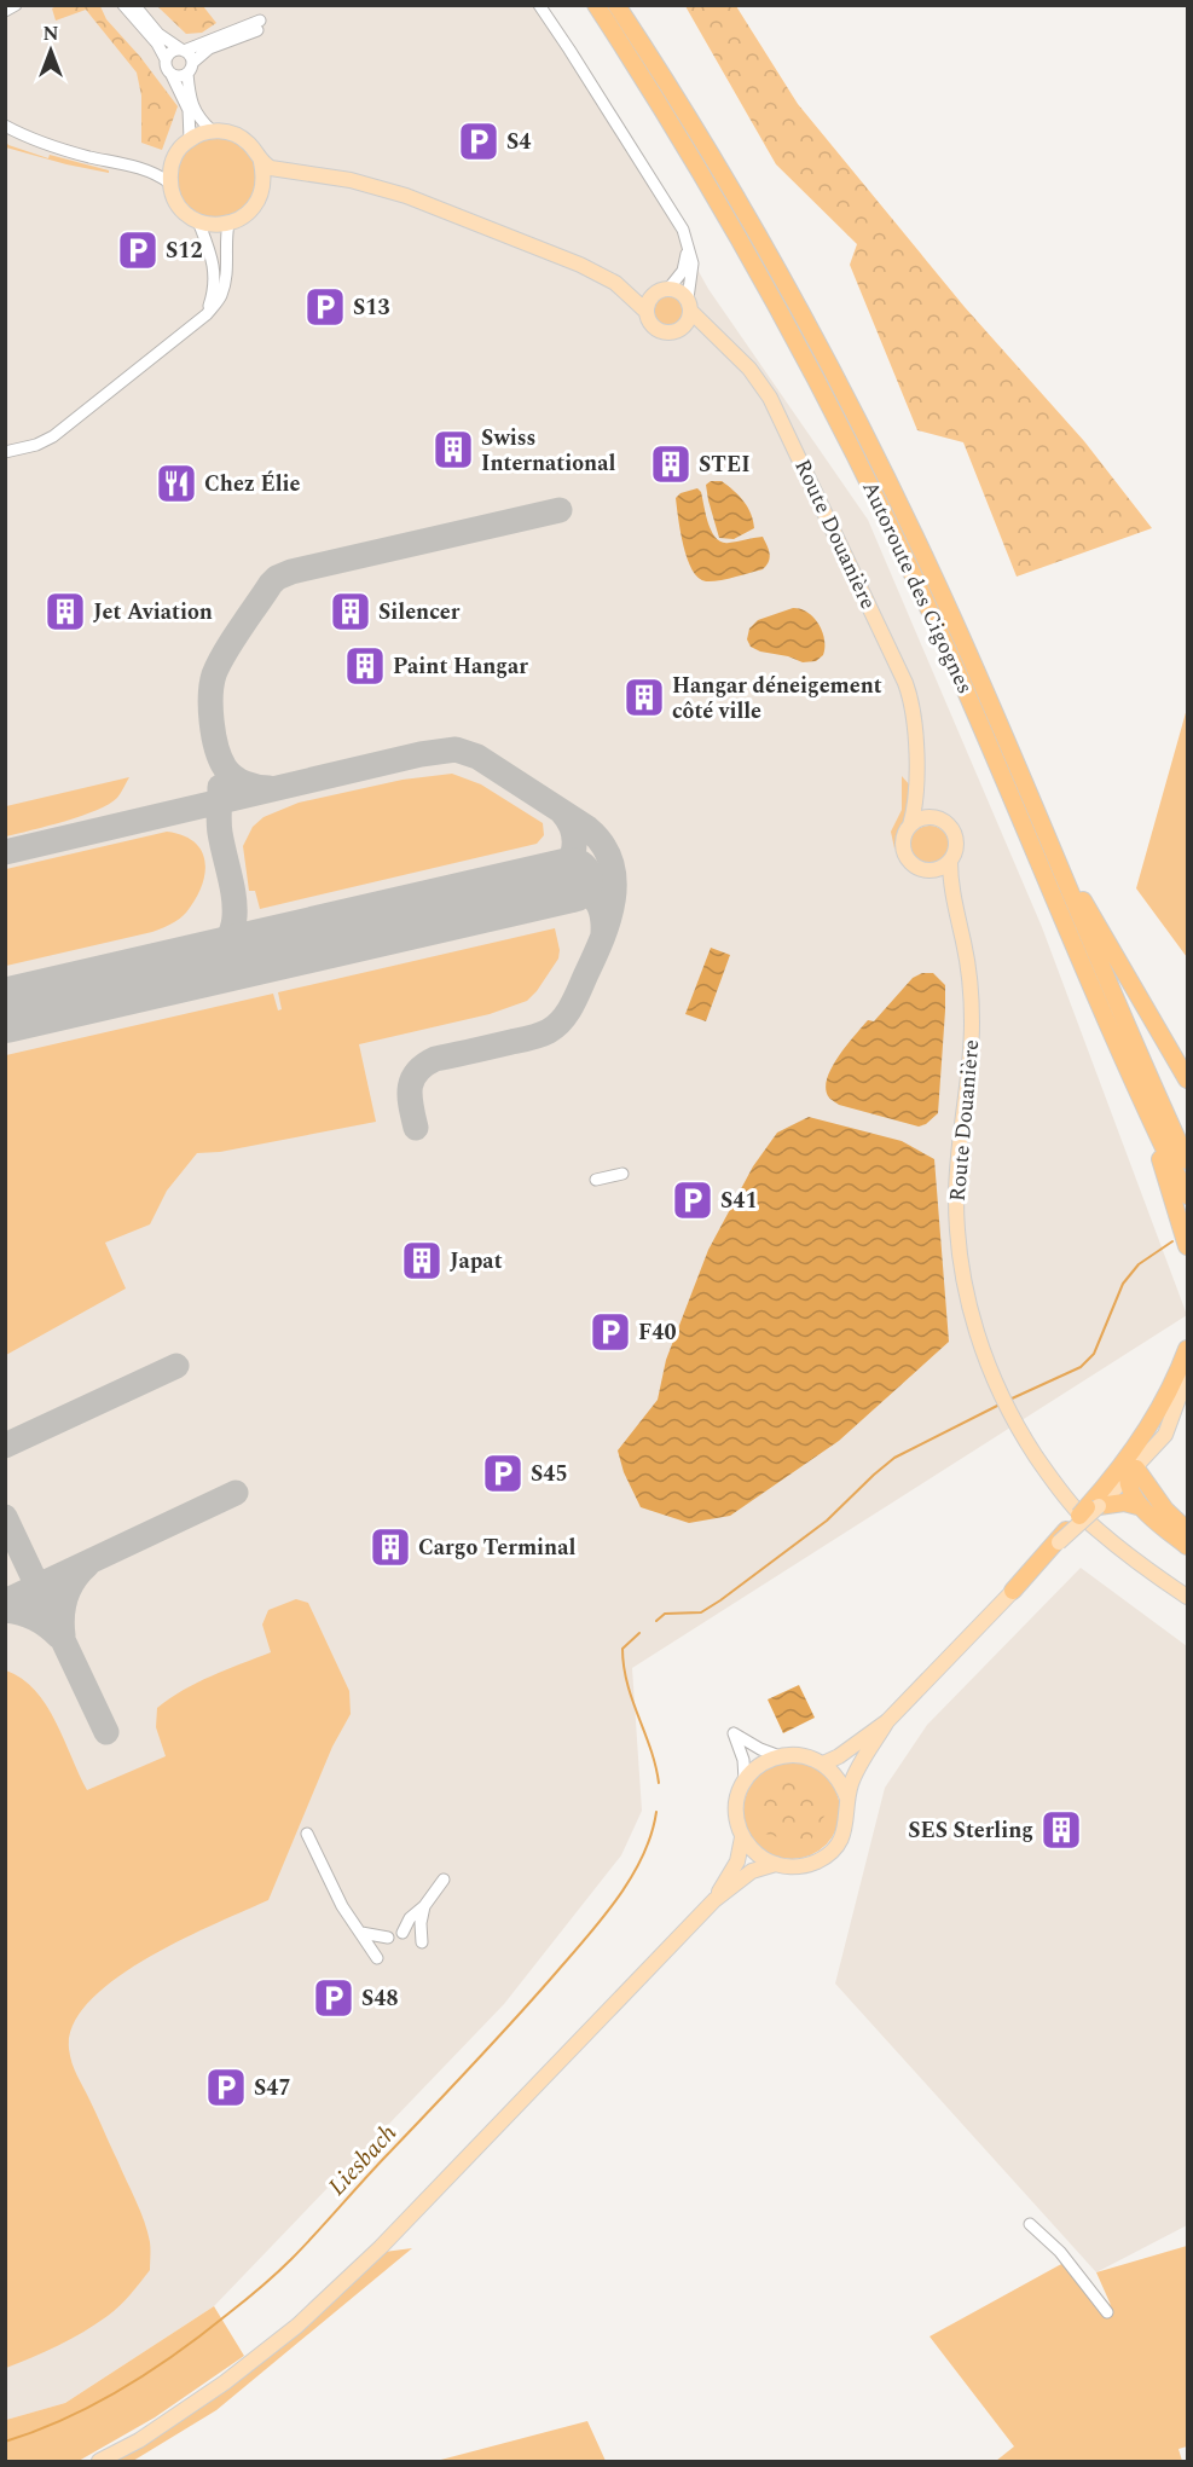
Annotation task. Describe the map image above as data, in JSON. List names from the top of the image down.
{
  "streets": {
    "highway": ["Autoroute des Cigognes"],
    "main road": ["Route Douanière"]
  },
  "water": ["Liesbach"],
  "places": {
    "parking": [
      "S4",
      "S12",
      "S13",
      "S41",
      "F40",
      "S45",
      "S48",
      "S47"
    ],
    "building": [
      "Swiss International",
      "STEI",
      "Jet Aviation",
      "Silencer",
      "Paint Hangar",
      "Hangar déneigement côté ville",
      "Japat",
      "Cargo Terminal",
      "SES Sterling"
    ],
    "restaurant": ["Chez Élie"]
  },
  "north": "top"
}
